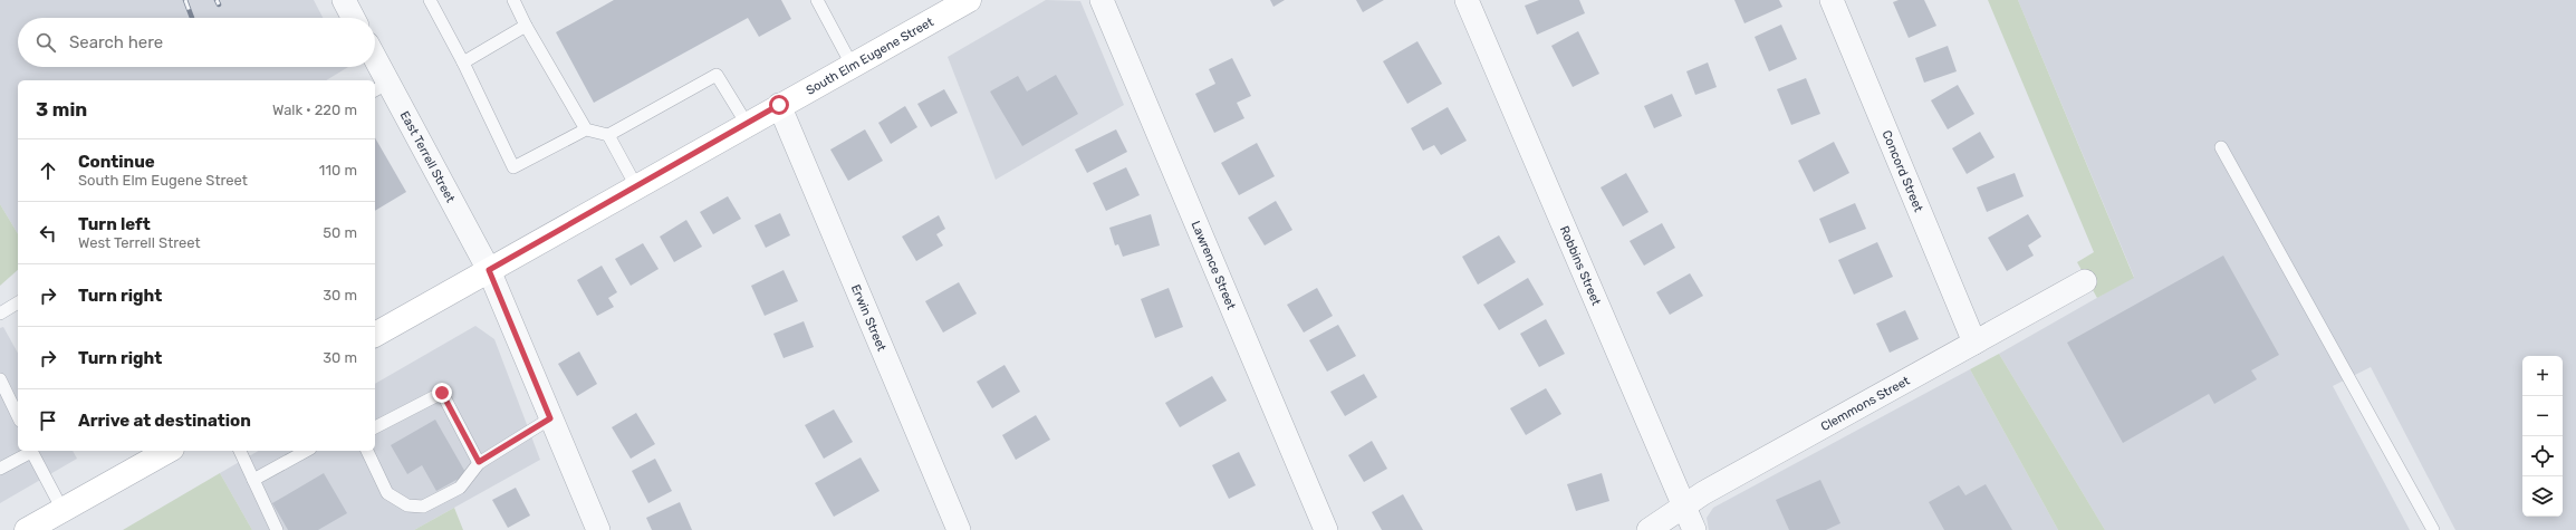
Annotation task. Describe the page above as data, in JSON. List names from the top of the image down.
{
  "streets": {
    "main road": ["South Elm Eugene Street"],
    "street": [
      "East Terrell Street",
      "Concord Street",
      "Robbins Street",
      "Lawrence Street",
      "Erwin Street",
      "Clemmons Street"
    ]
  },
  "crossings": [
    ["South Elm Eugene Street", "East Terrell Street"],
    ["South Elm Eugene Street", "Erwin Street"],
    ["Concord Street", "Clemmons Street"],
    ["Robbins Street", "Clemmons Street"]
  ],
  "page": {
    "search": "Search here",
    "heading": ["3 min", "Walk · 220 m"],
    "list": [
      ["Continue", "South Elm Eugene Street", "110 m"],
      ["Turn left", "West Terrell Street", "50 m"],
      ["Turn right", "30 m"],
      ["Turn right", "30 m"],
      "Arrive at destination"
    ],
    "map_buttons": ["+", "−"]
  }
}
